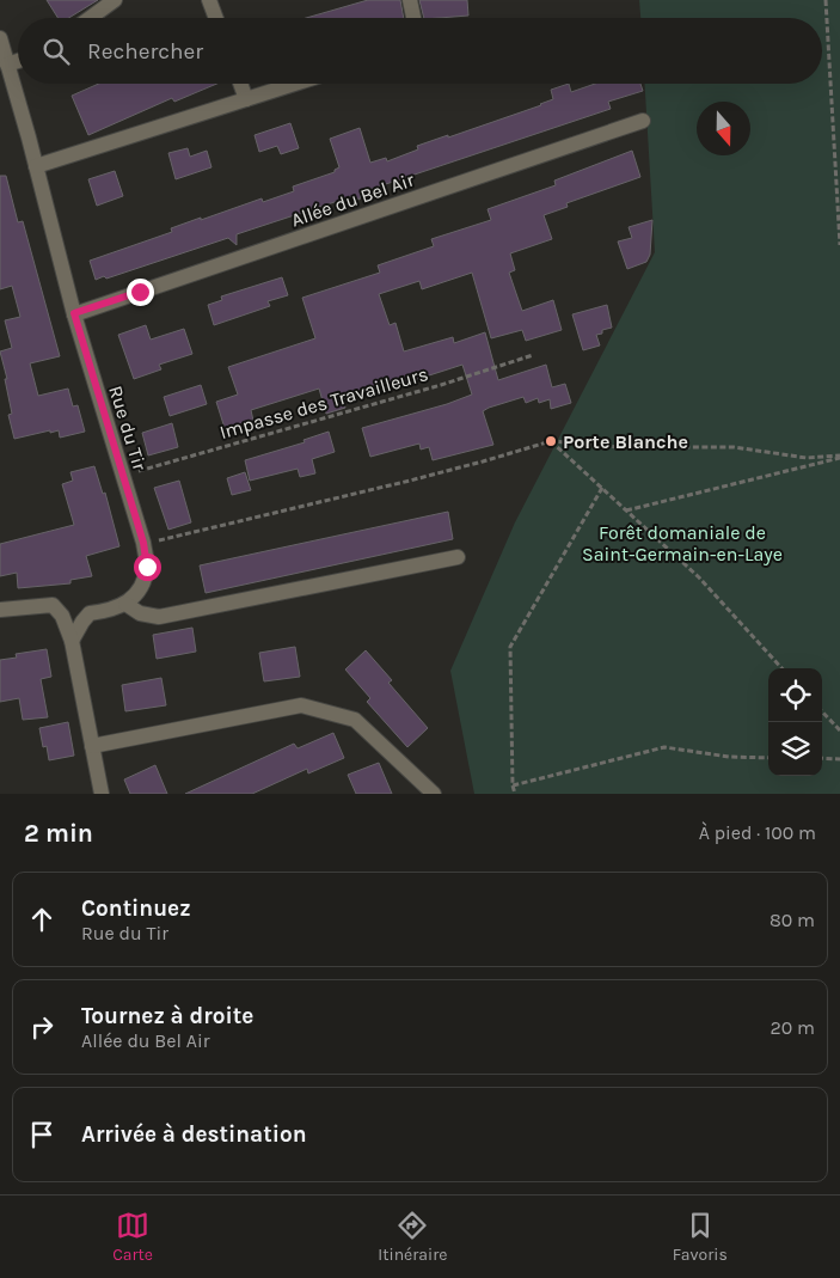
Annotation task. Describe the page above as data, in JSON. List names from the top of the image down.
{
  "streets": {
    "street": ["Allée du Bel Air", "Rue du Tir"],
    "path": ["Impasse des Travailleurs"]
  },
  "crossings": [
    ["Allée du Bel Air", "Rue du Tir"],
    ["Impasse des Travailleurs", "Rue du Tir"]
  ],
  "parks": ["Forêt domaniale de Saint-Germain-en-Laye"],
  "places": ["Porte Blanche"],
  "north": "bottom",
  "page": {
    "search": "Rechercher",
    "heading": ["2 min", "À pied · 100 m"],
    "list": [
      ["Continuez", "Rue du Tir", "80 m"],
      ["Tournez à droite", "Allée du Bel Air", "20 m"],
      "Arrivée à destination"
    ],
    "nav": ["Carte", "Itinéraire", "Favoris"]
  }
}
